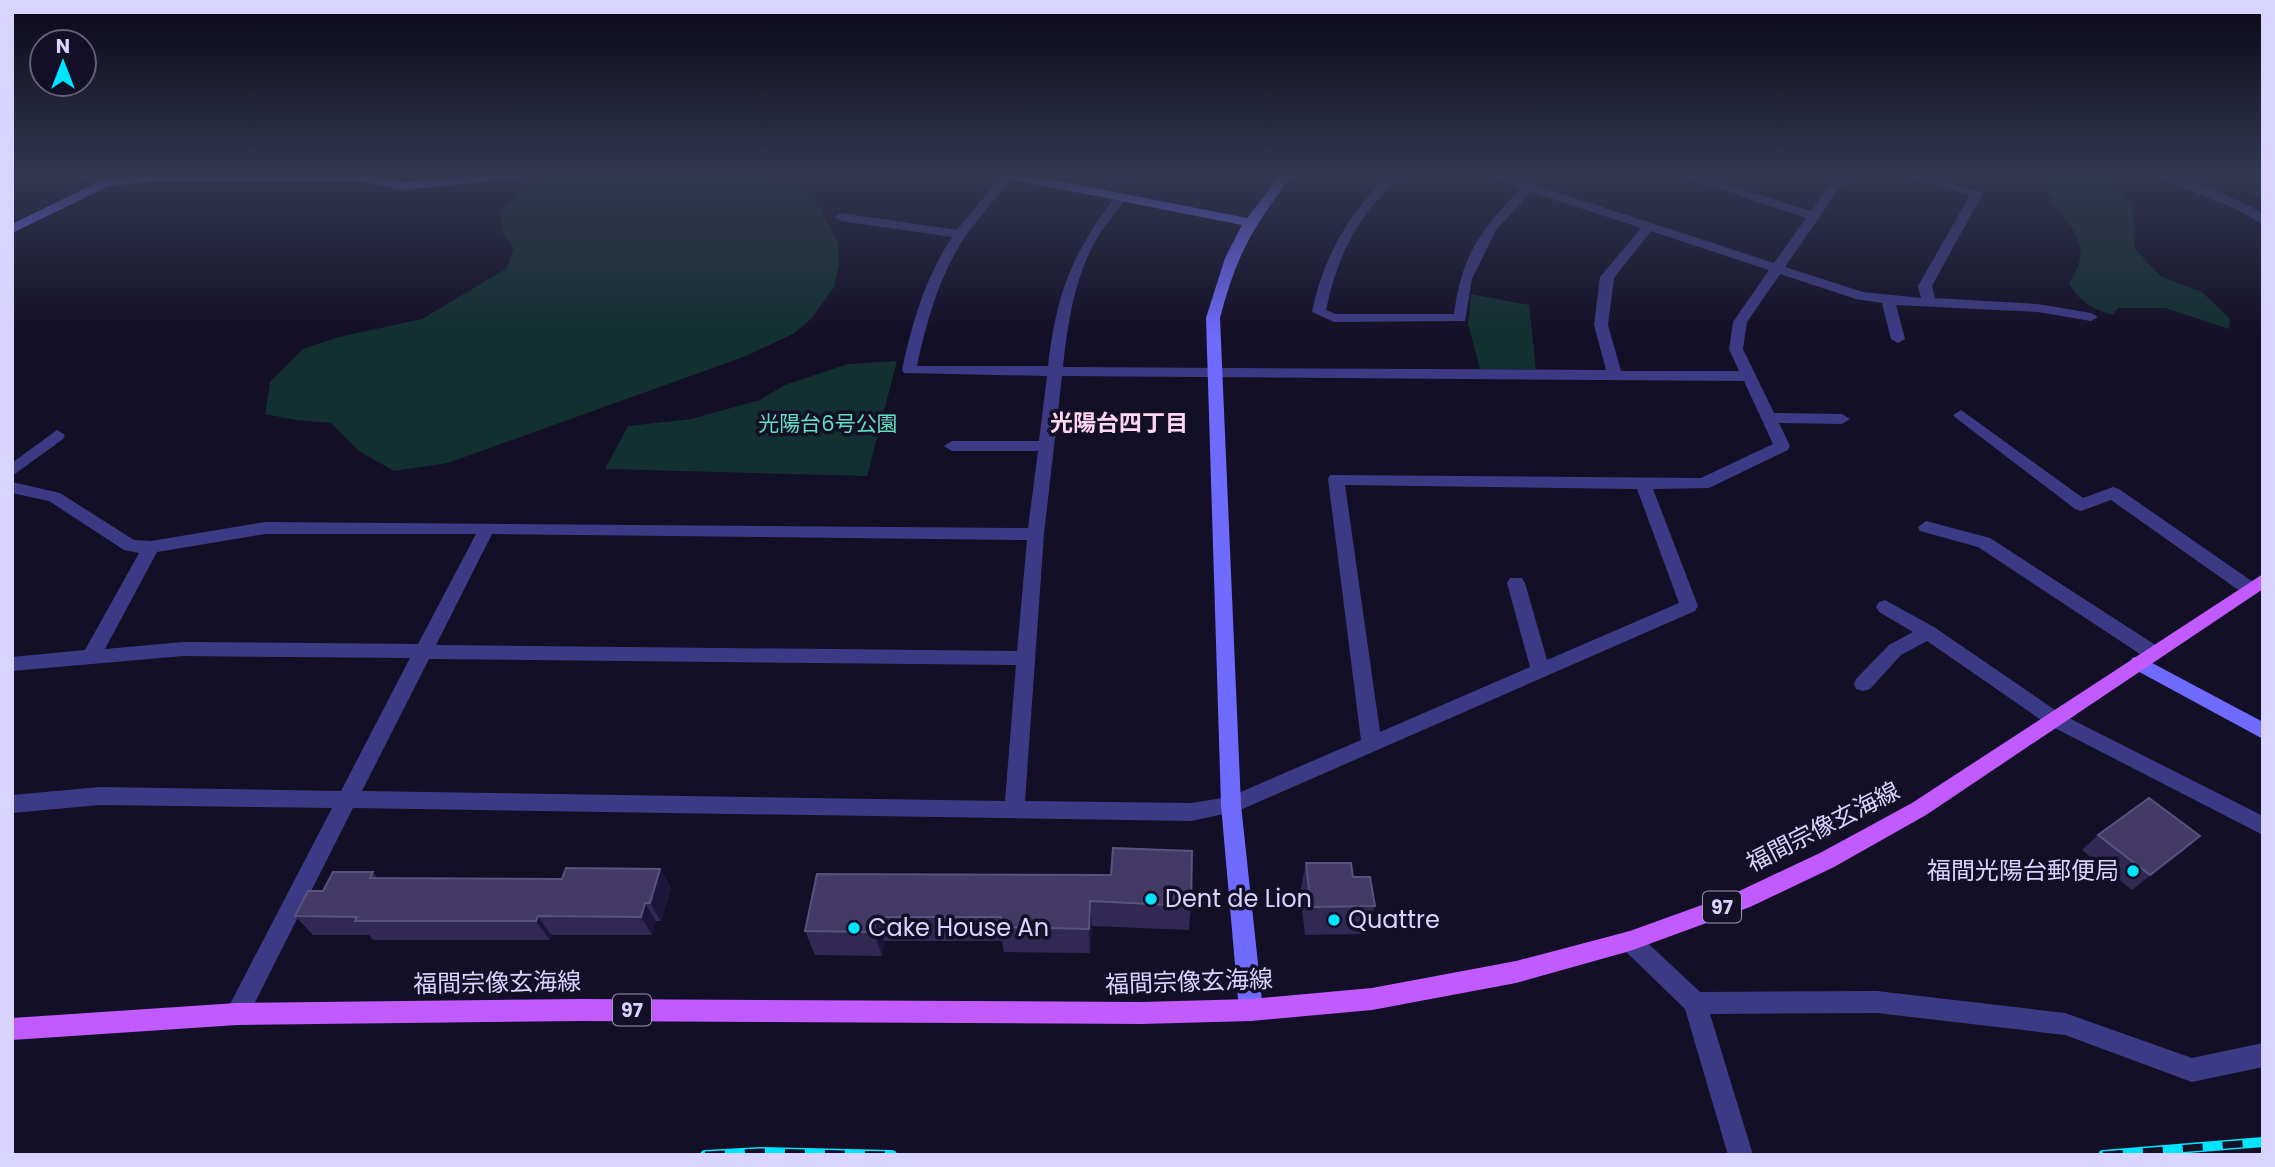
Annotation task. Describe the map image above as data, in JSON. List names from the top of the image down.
{
  "streets": {
    "main road": ["福間宗像玄海線", "97"]
  },
  "districts": ["光陽台四丁目"],
  "parks": ["光陽台6号公園"],
  "places": [
    "福間光陽台郵便局",
    "Dent de Lion",
    "Quattre",
    "Cake House An"
  ],
  "north": "top"
}
